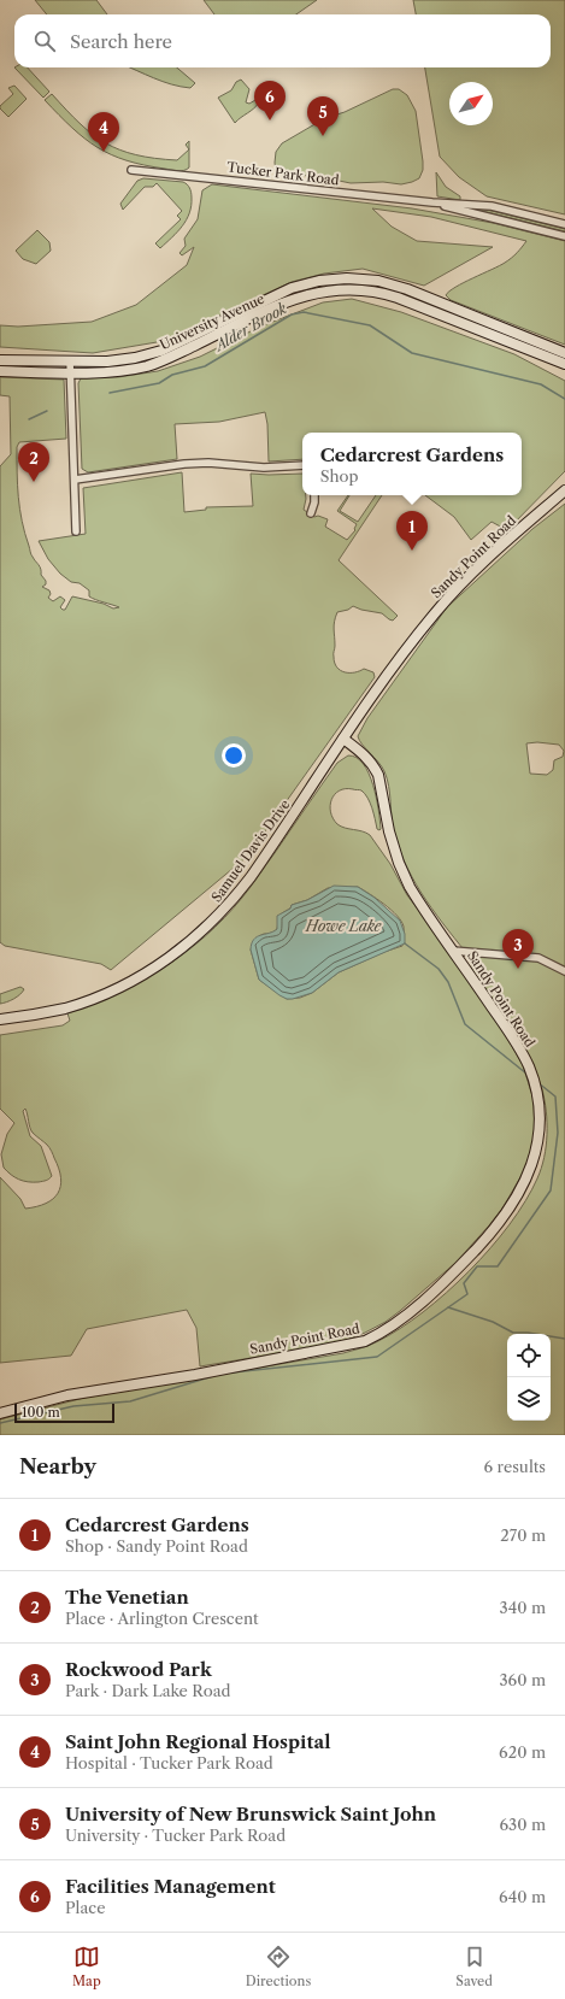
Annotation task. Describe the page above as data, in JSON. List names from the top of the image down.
{
  "streets": {
    "main road": ["University Avenue", "Sandy Point Road", "Samuel Davis Drive"],
    "street": ["Tucker Park Road"]
  },
  "crossings": [
    ["Sandy Point Road", "Samuel Davis Drive"]
  ],
  "water": ["Alder Brook", "Howe Lake"],
  "scale_bar": "100 m",
  "north": "top right",
  "page": {
    "search": "Search here",
    "pins": [
      "6",
      "5",
      "4",
      "2",
      "1",
      "3"
    ],
    "popup": ["Cedarcrest Gardens", "Shop"],
    "scale": "100 m",
    "heading": ["Nearby", "6 results"],
    "list": [
      {
        "mark": "1",
        "name": "Cedarcrest Gardens",
        "note": "Shop · Sandy Point Road",
        "value": "270 m"
      },
      {
        "mark": "2",
        "name": "The Venetian",
        "note": "Place · Arlington Crescent",
        "value": "340 m"
      },
      {
        "mark": "3",
        "name": "Rockwood Park",
        "note": "Park · Dark Lake Road",
        "value": "360 m"
      },
      {
        "mark": "4",
        "name": "Saint John Regional Hospital",
        "note": "Hospital · Tucker Park Road",
        "value": "620 m"
      },
      {
        "mark": "5",
        "name": "University of New Brunswick Saint John",
        "note": "University · Tucker Park Road",
        "value": "630 m"
      },
      {
        "mark": "6",
        "name": "Facilities Management",
        "note": "Place",
        "value": "640 m"
      }
    ],
    "nav": ["Map", "Directions", "Saved"]
  }
}
